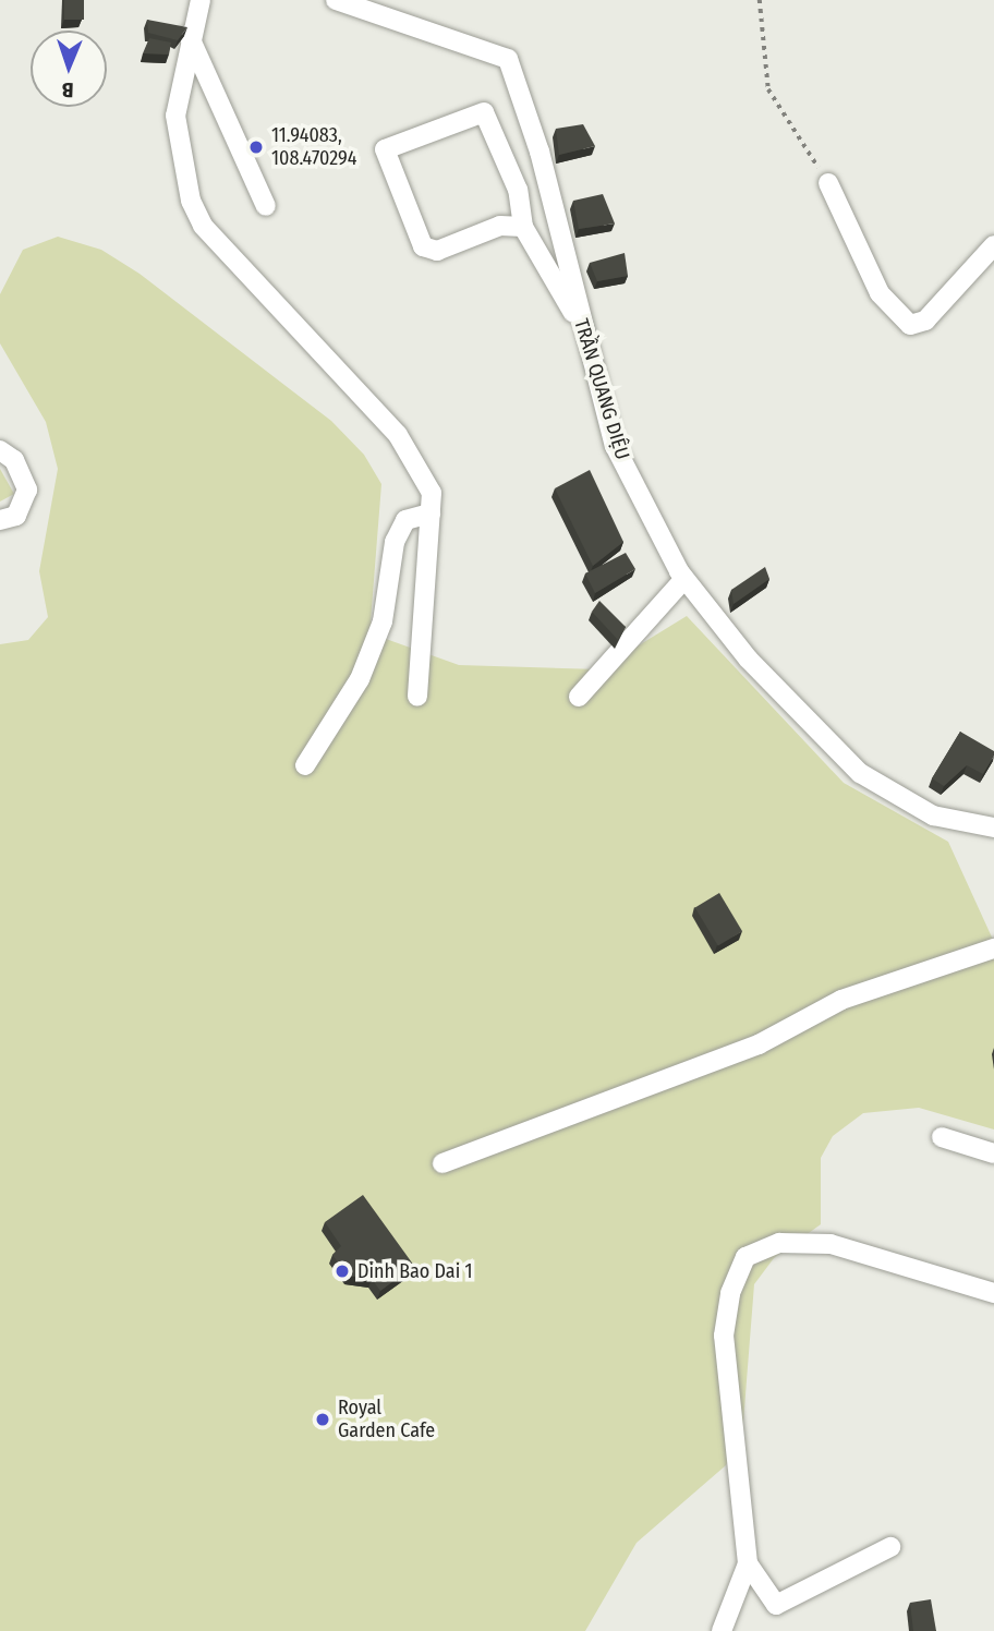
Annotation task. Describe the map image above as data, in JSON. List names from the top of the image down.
{
  "streets": {
    "street": ["TRẦN QUANG DIỆU"]
  },
  "places": ["11.94083, 108.470294", "Dinh Bao Dai 1", "Royal Garden Cafe"],
  "north": "bottom"
}
